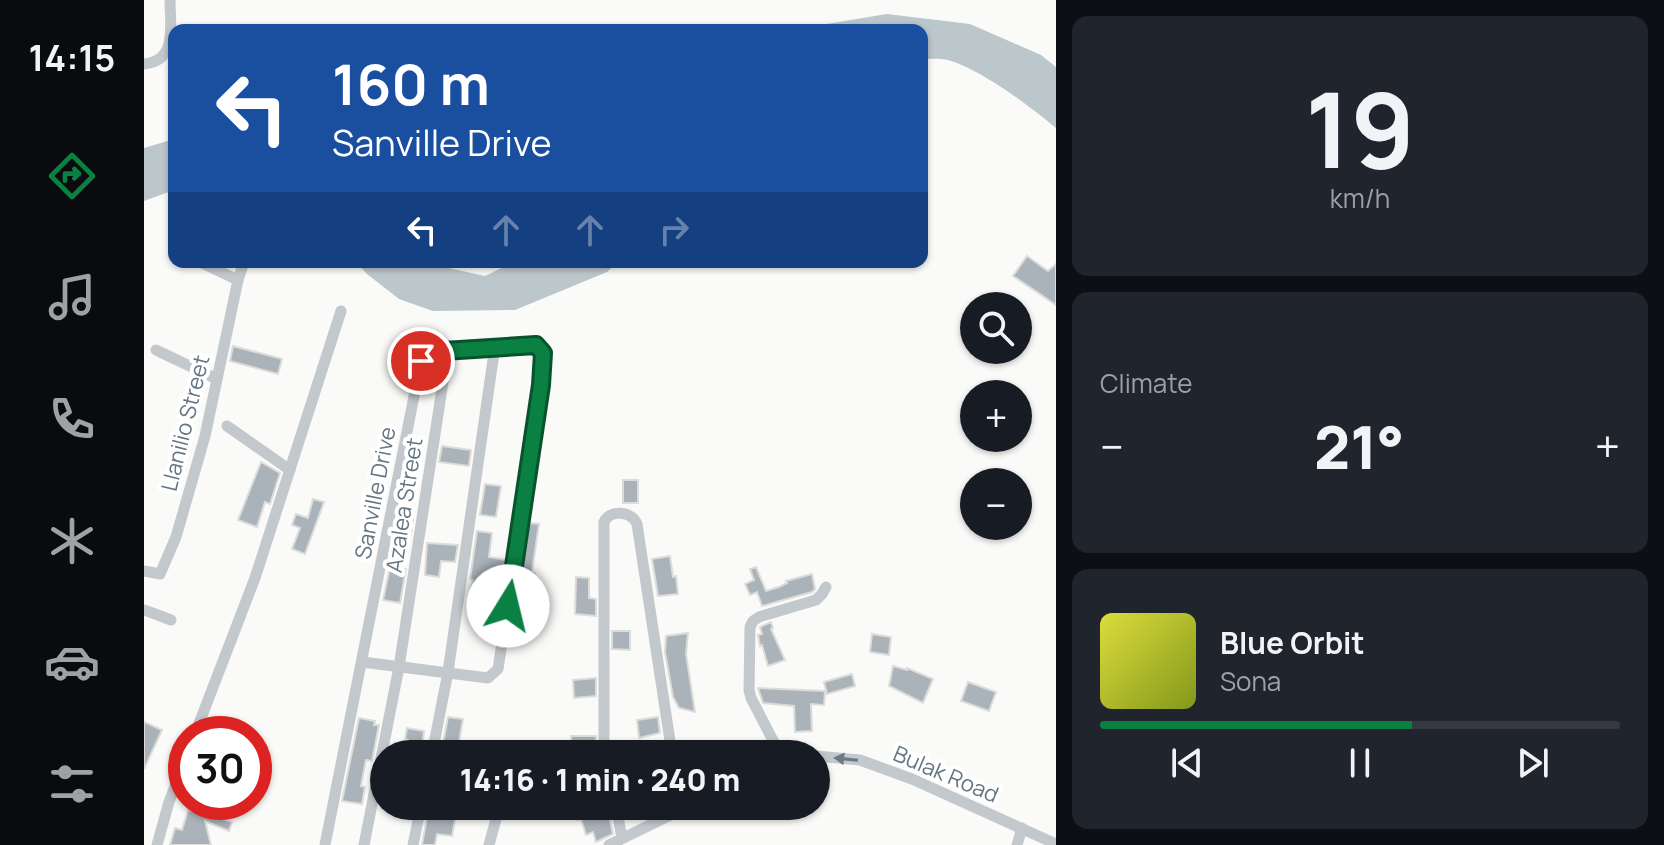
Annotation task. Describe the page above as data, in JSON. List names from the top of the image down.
{
  "streets": {
    "street": [
      "Llanilio Street",
      "Sanville Drive",
      "Azalea Street",
      "Bulak Road"
    ]
  },
  "crossings": [
    ["Sanville Drive", "Azalea Street"]
  ],
  "one_way": ["Bulak Road"],
  "page": {
    "tabs": "14:15",
    "tile": [
      ["19", "km/h"],
      "Climate"
    ],
    "turn": ["160 m", "Sanville Drive"],
    "map_buttons": ["+", "−"],
    "heat": ["−", "21°", "+"],
    "song": ["Blue Orbit", "Sona"],
    "limit": "30",
    "trip": "14:16 · 1 min · 240 m"
  }
}
